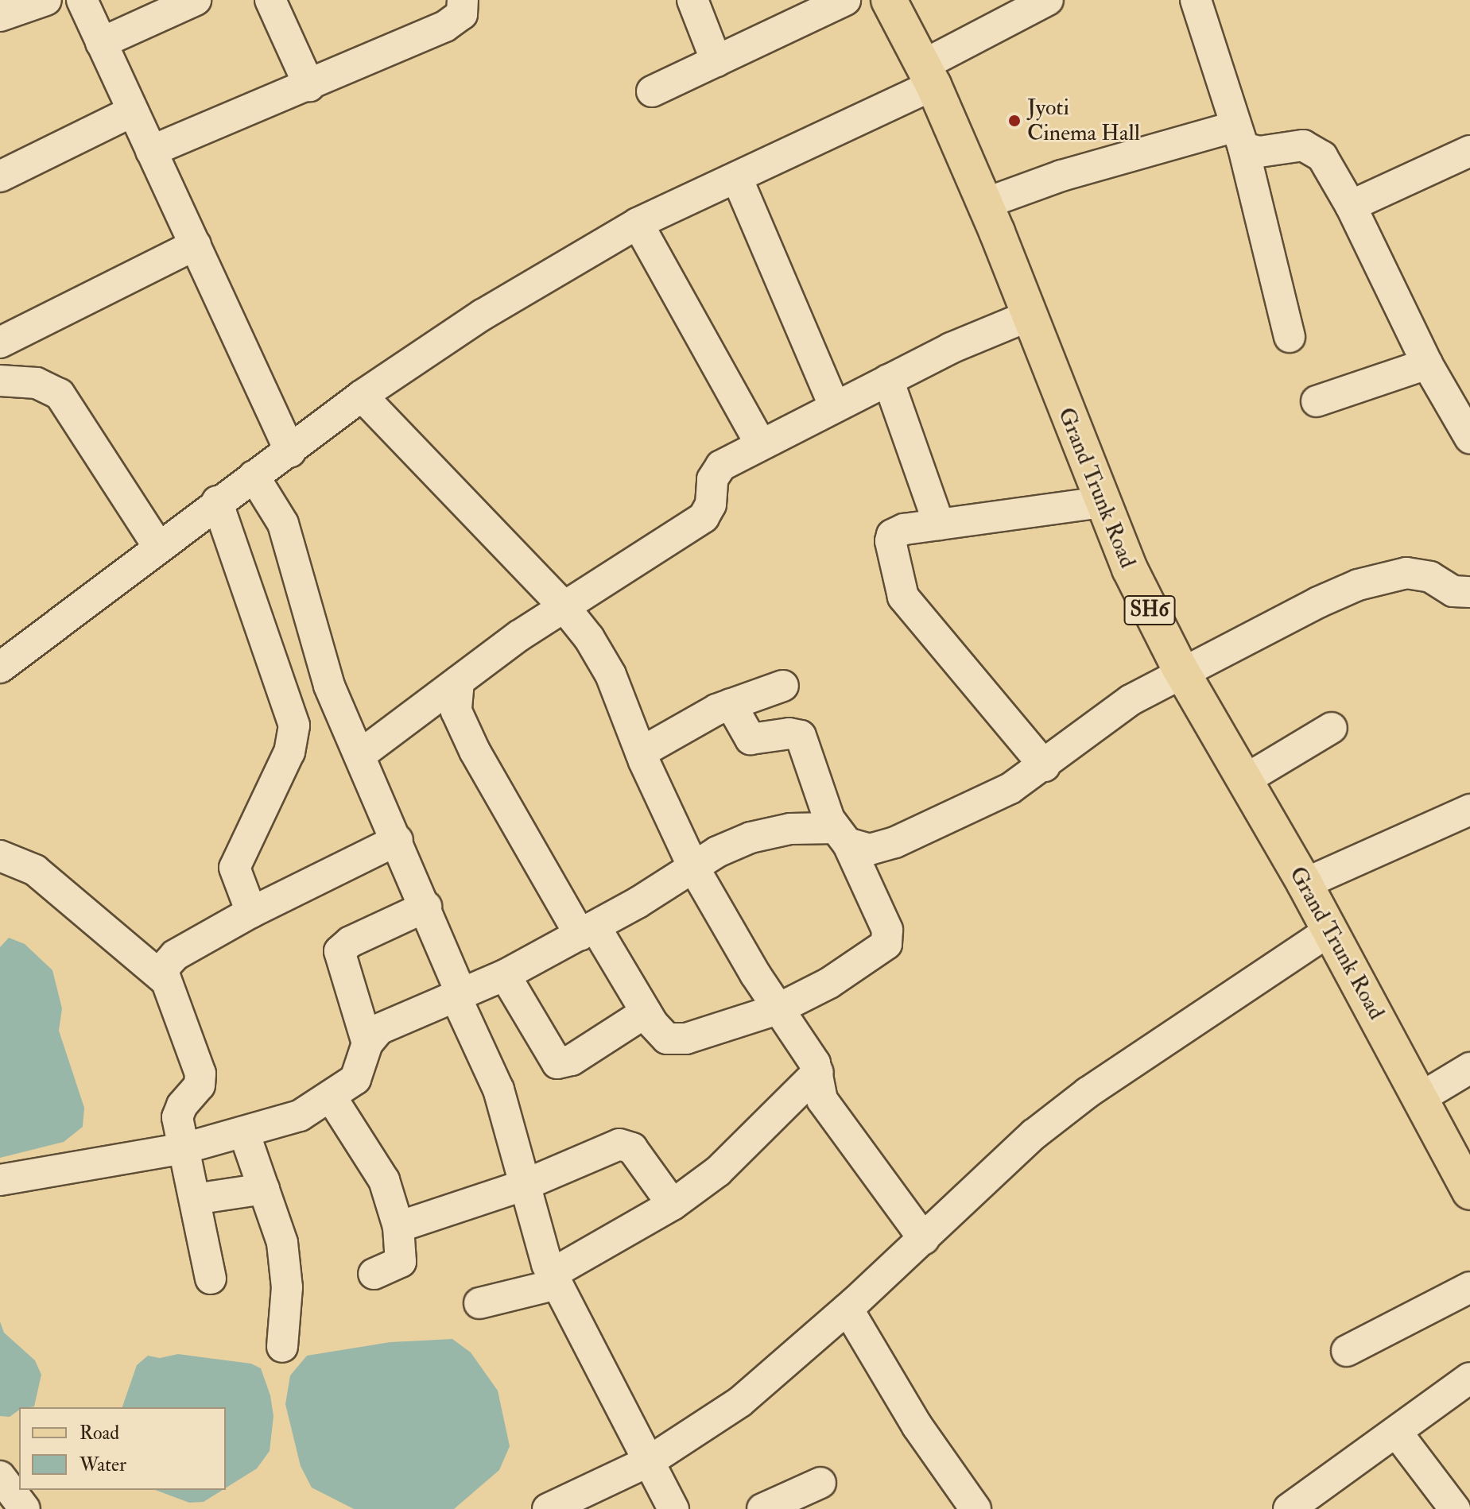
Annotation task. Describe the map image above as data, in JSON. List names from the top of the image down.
{
  "streets": {
    "main road": ["Grand Trunk Road", "SH6"]
  },
  "places": ["Jyoti Cinema Hall"],
  "legend": ["Road", "Water"]
}
